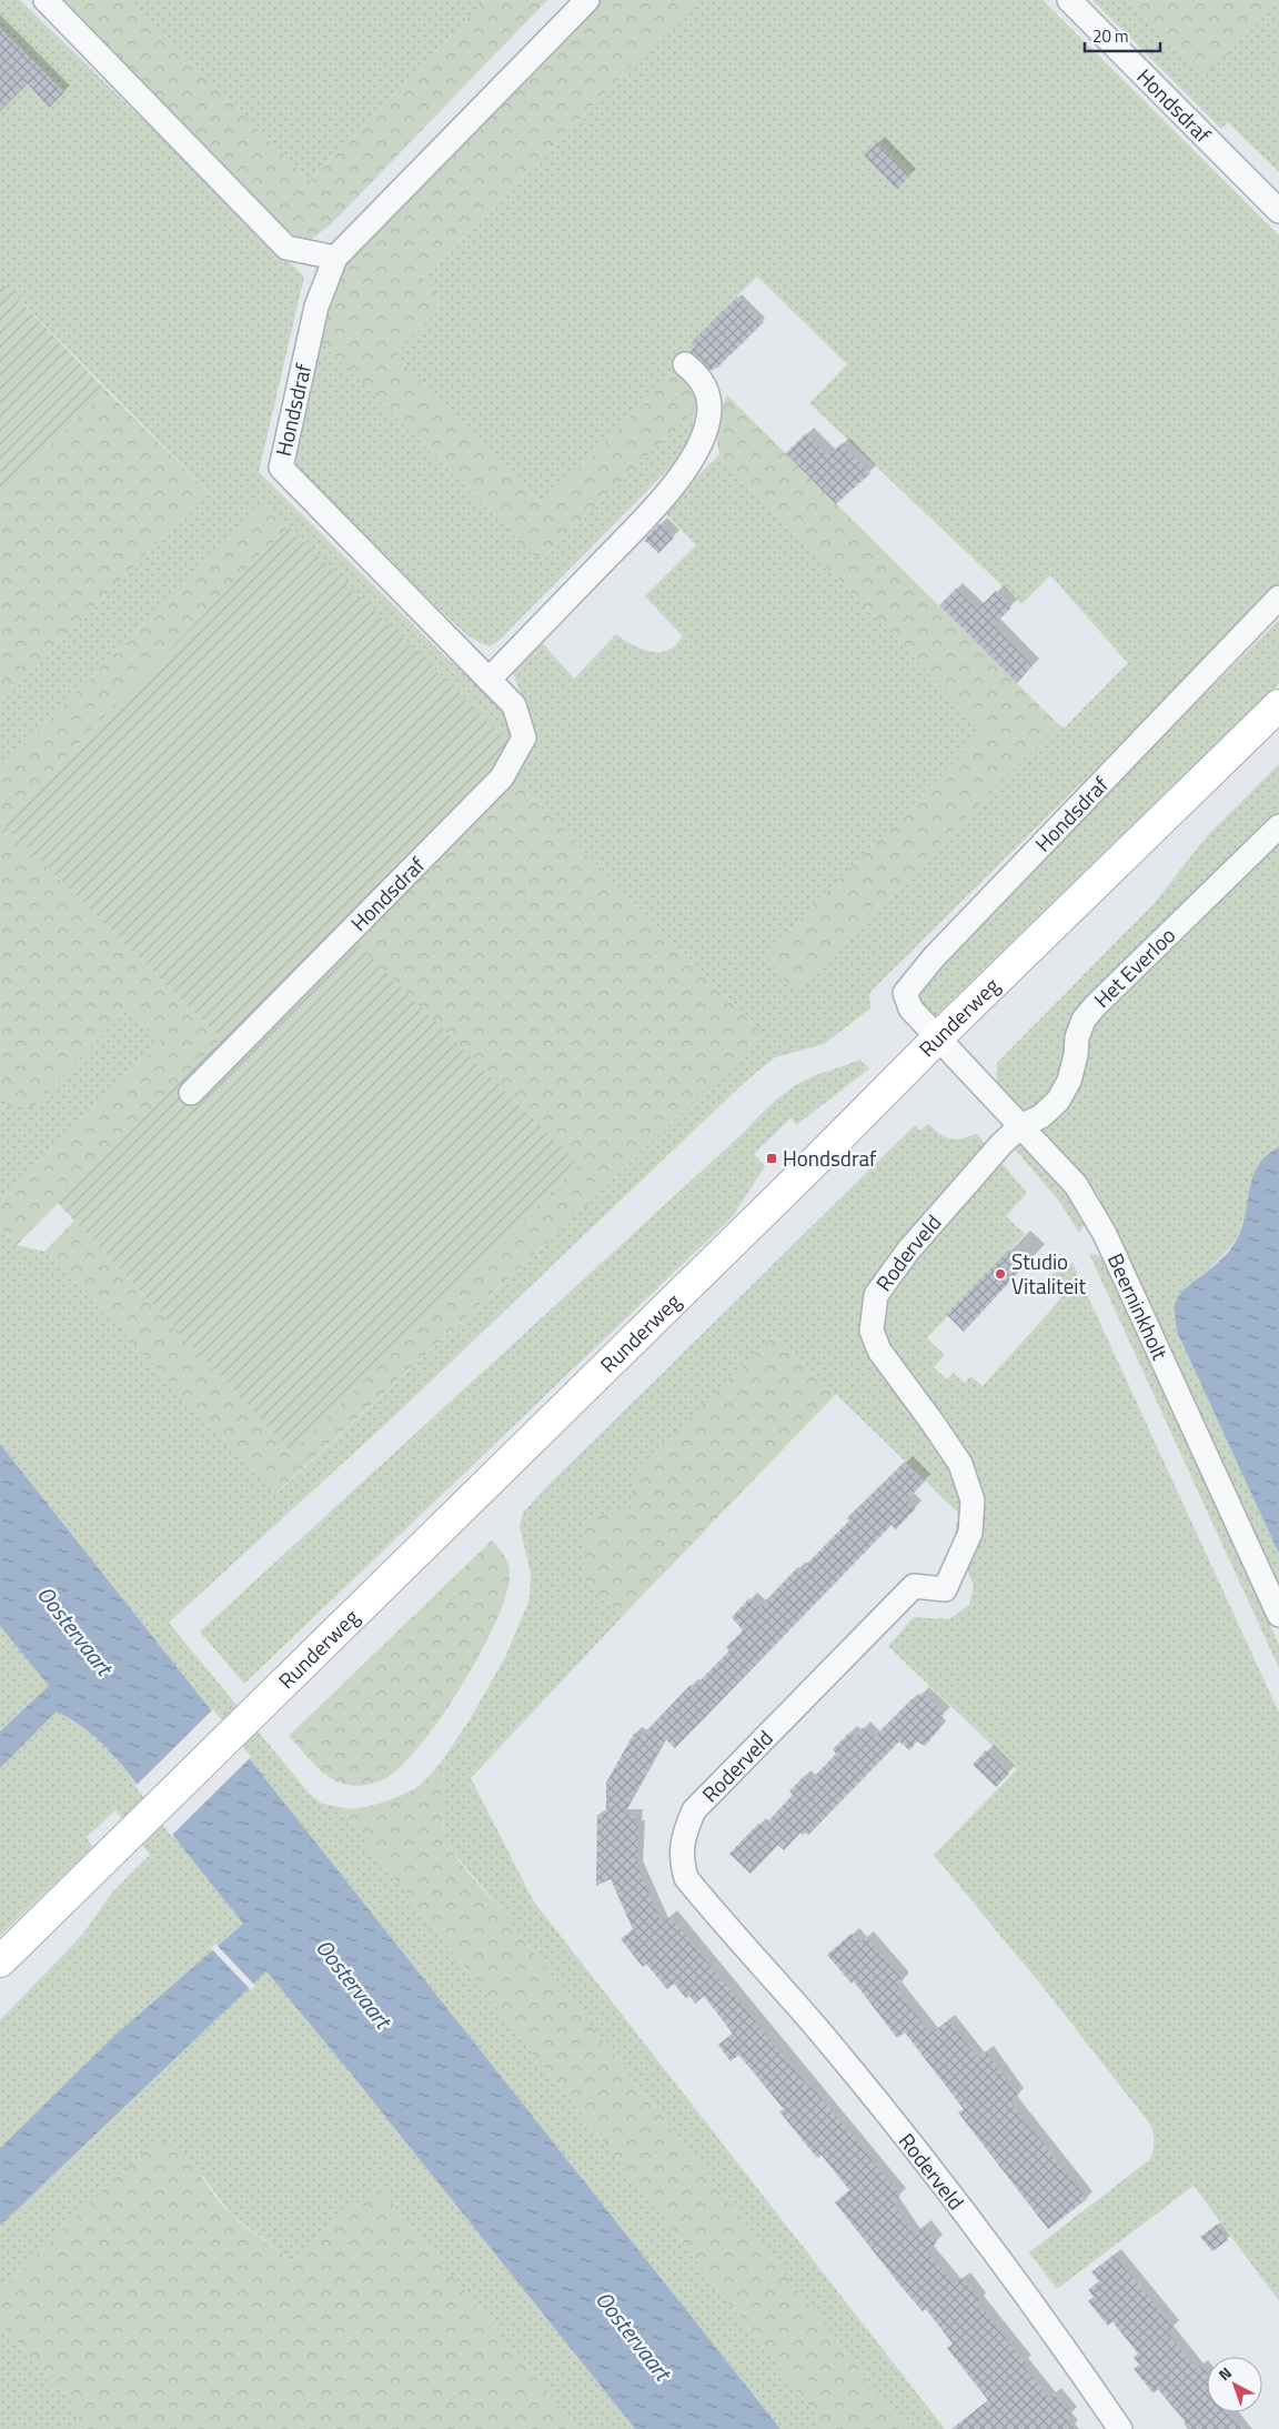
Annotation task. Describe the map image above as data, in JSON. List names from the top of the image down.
{
  "streets": {
    "street": [
      "Hondsdraf",
      "Het Everloo",
      "Runderweg",
      "Roderveld",
      "Beerninkholt"
    ]
  },
  "crossings": [
    ["Hondsdraf", "Runderweg"],
    ["Hondsdraf", "Beerninkholt"],
    ["Het Everloo", "Roderveld"],
    ["Het Everloo", "Beerninkholt"],
    ["Runderweg", "Beerninkholt"],
    ["Roderveld", "Beerninkholt"]
  ],
  "water": ["Oostervaart"],
  "places": {
    "transit": ["Hondsdraf"],
    "other": ["Studio Vitaliteit"]
  },
  "scale_bar": "20 m",
  "north": "top left"
}
